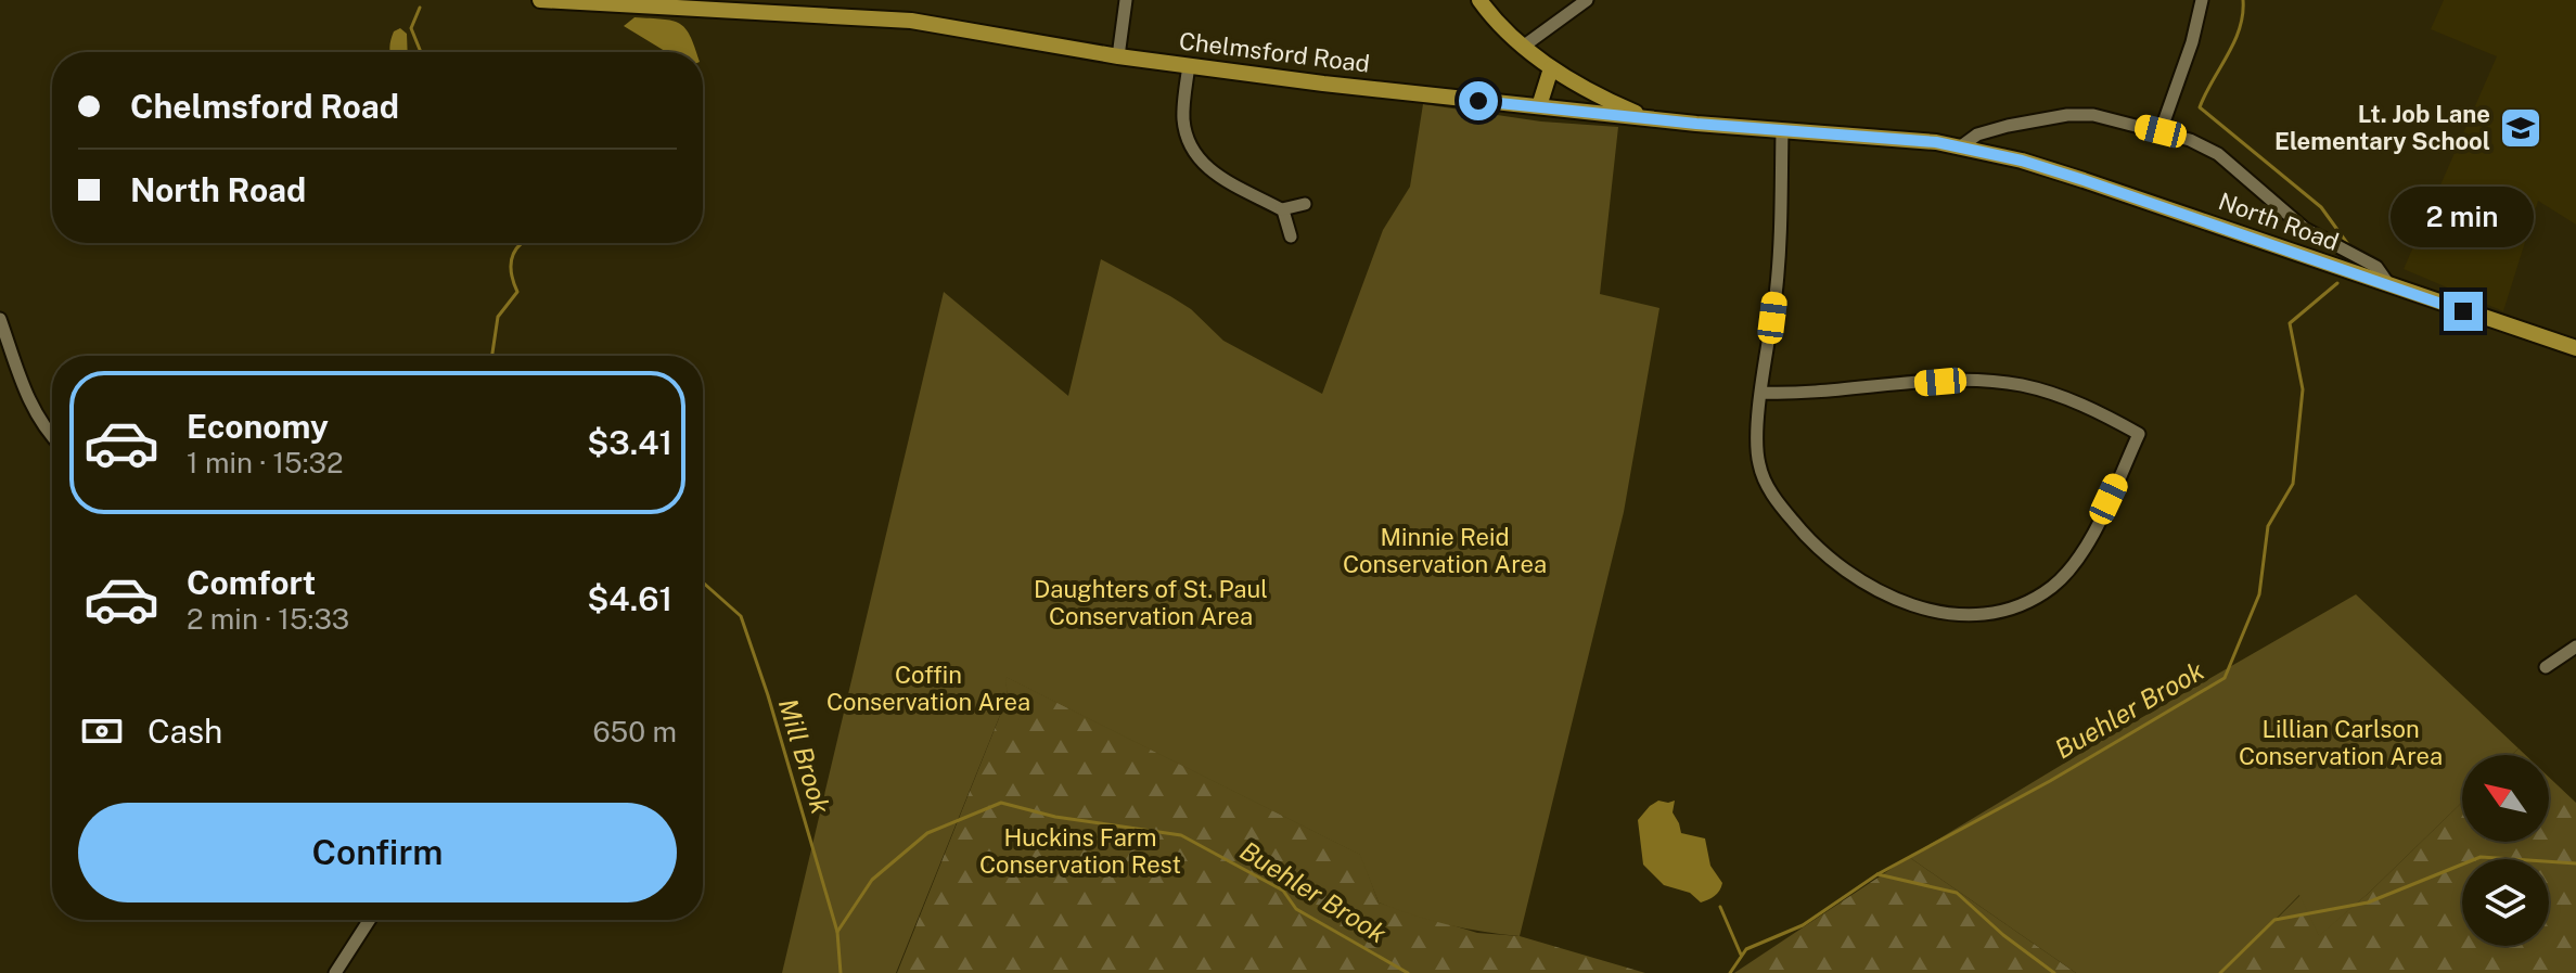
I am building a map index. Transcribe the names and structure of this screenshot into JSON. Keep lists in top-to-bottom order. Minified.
{"streets":{"main road":["Chelmsford Road","North Road"]},"water":["Buehler Brook","Mill Brook"],"parks":["Minnie Reid Conservation Area","Daughters of St. Paul Conservation Area","Coffin Conservation Area","Lillian Carlson Conservation Area","Huckins Farm Conservation Rest"],"places":{"school or university":["Lt. Job Lane Elementary School"]},"north":"top left","page":{"banner":["Chelmsford Road","North Road"],"bubble":"2 min","list":[{"name":"Economy","note":"1 min · 15:32","value":"$3.41"},{"name":"Comfort","note":"2 min · 15:33","value":"$4.61"}],"pay":["Cash","650 m"],"buttons":"Confirm"}}
